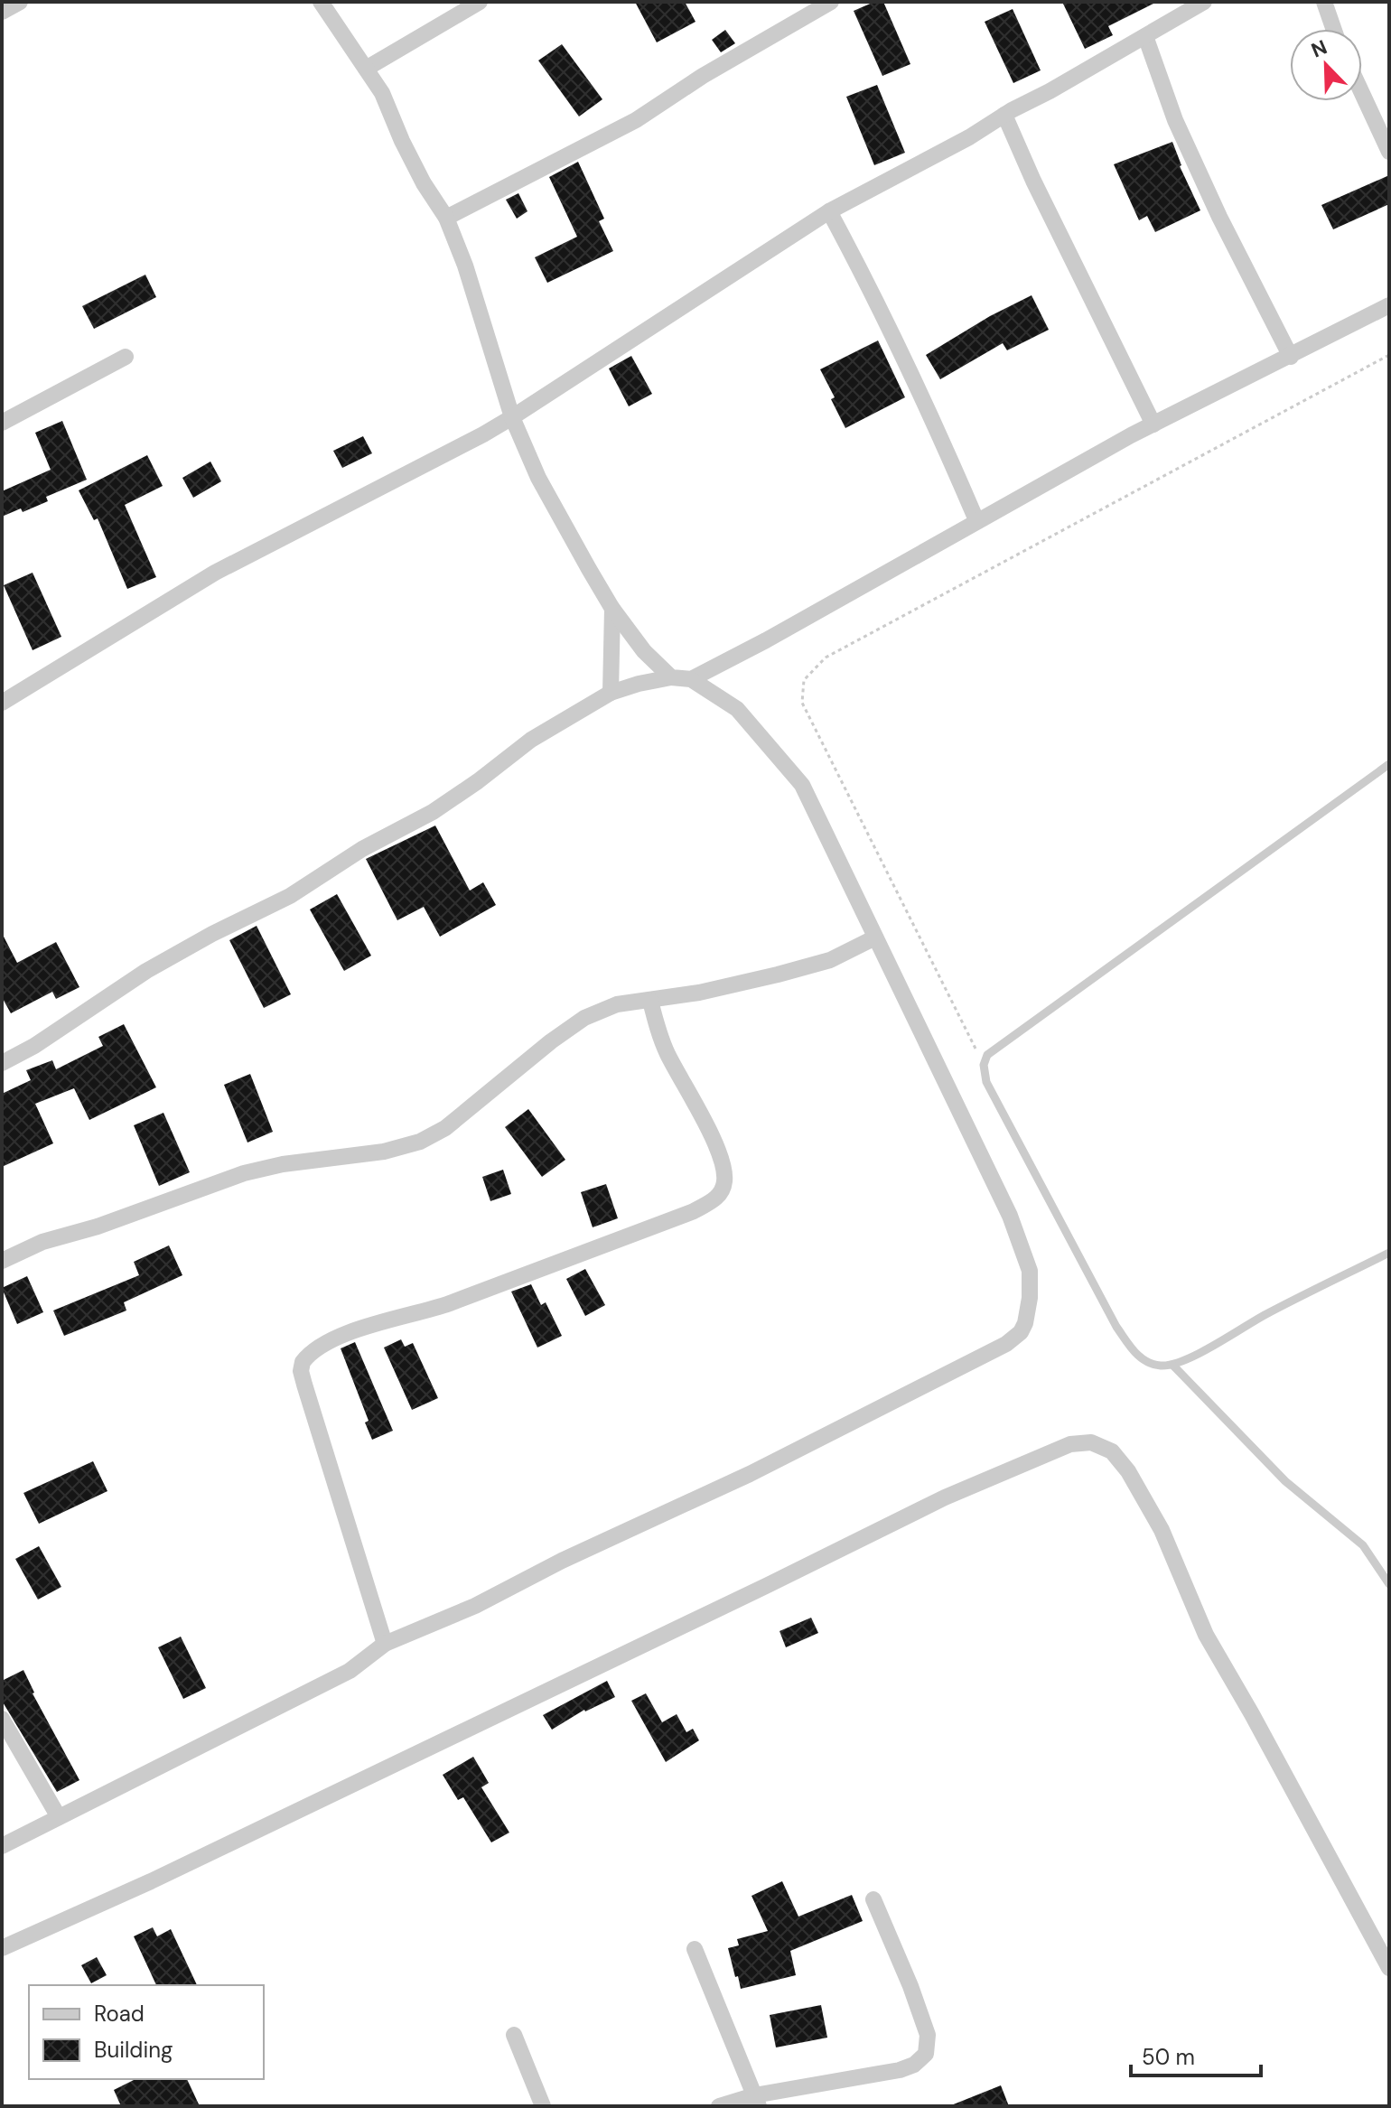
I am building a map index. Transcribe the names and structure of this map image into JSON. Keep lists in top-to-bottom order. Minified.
{"legend":["Road","Building"],"scale_bar":"50 m","north":"top left"}
